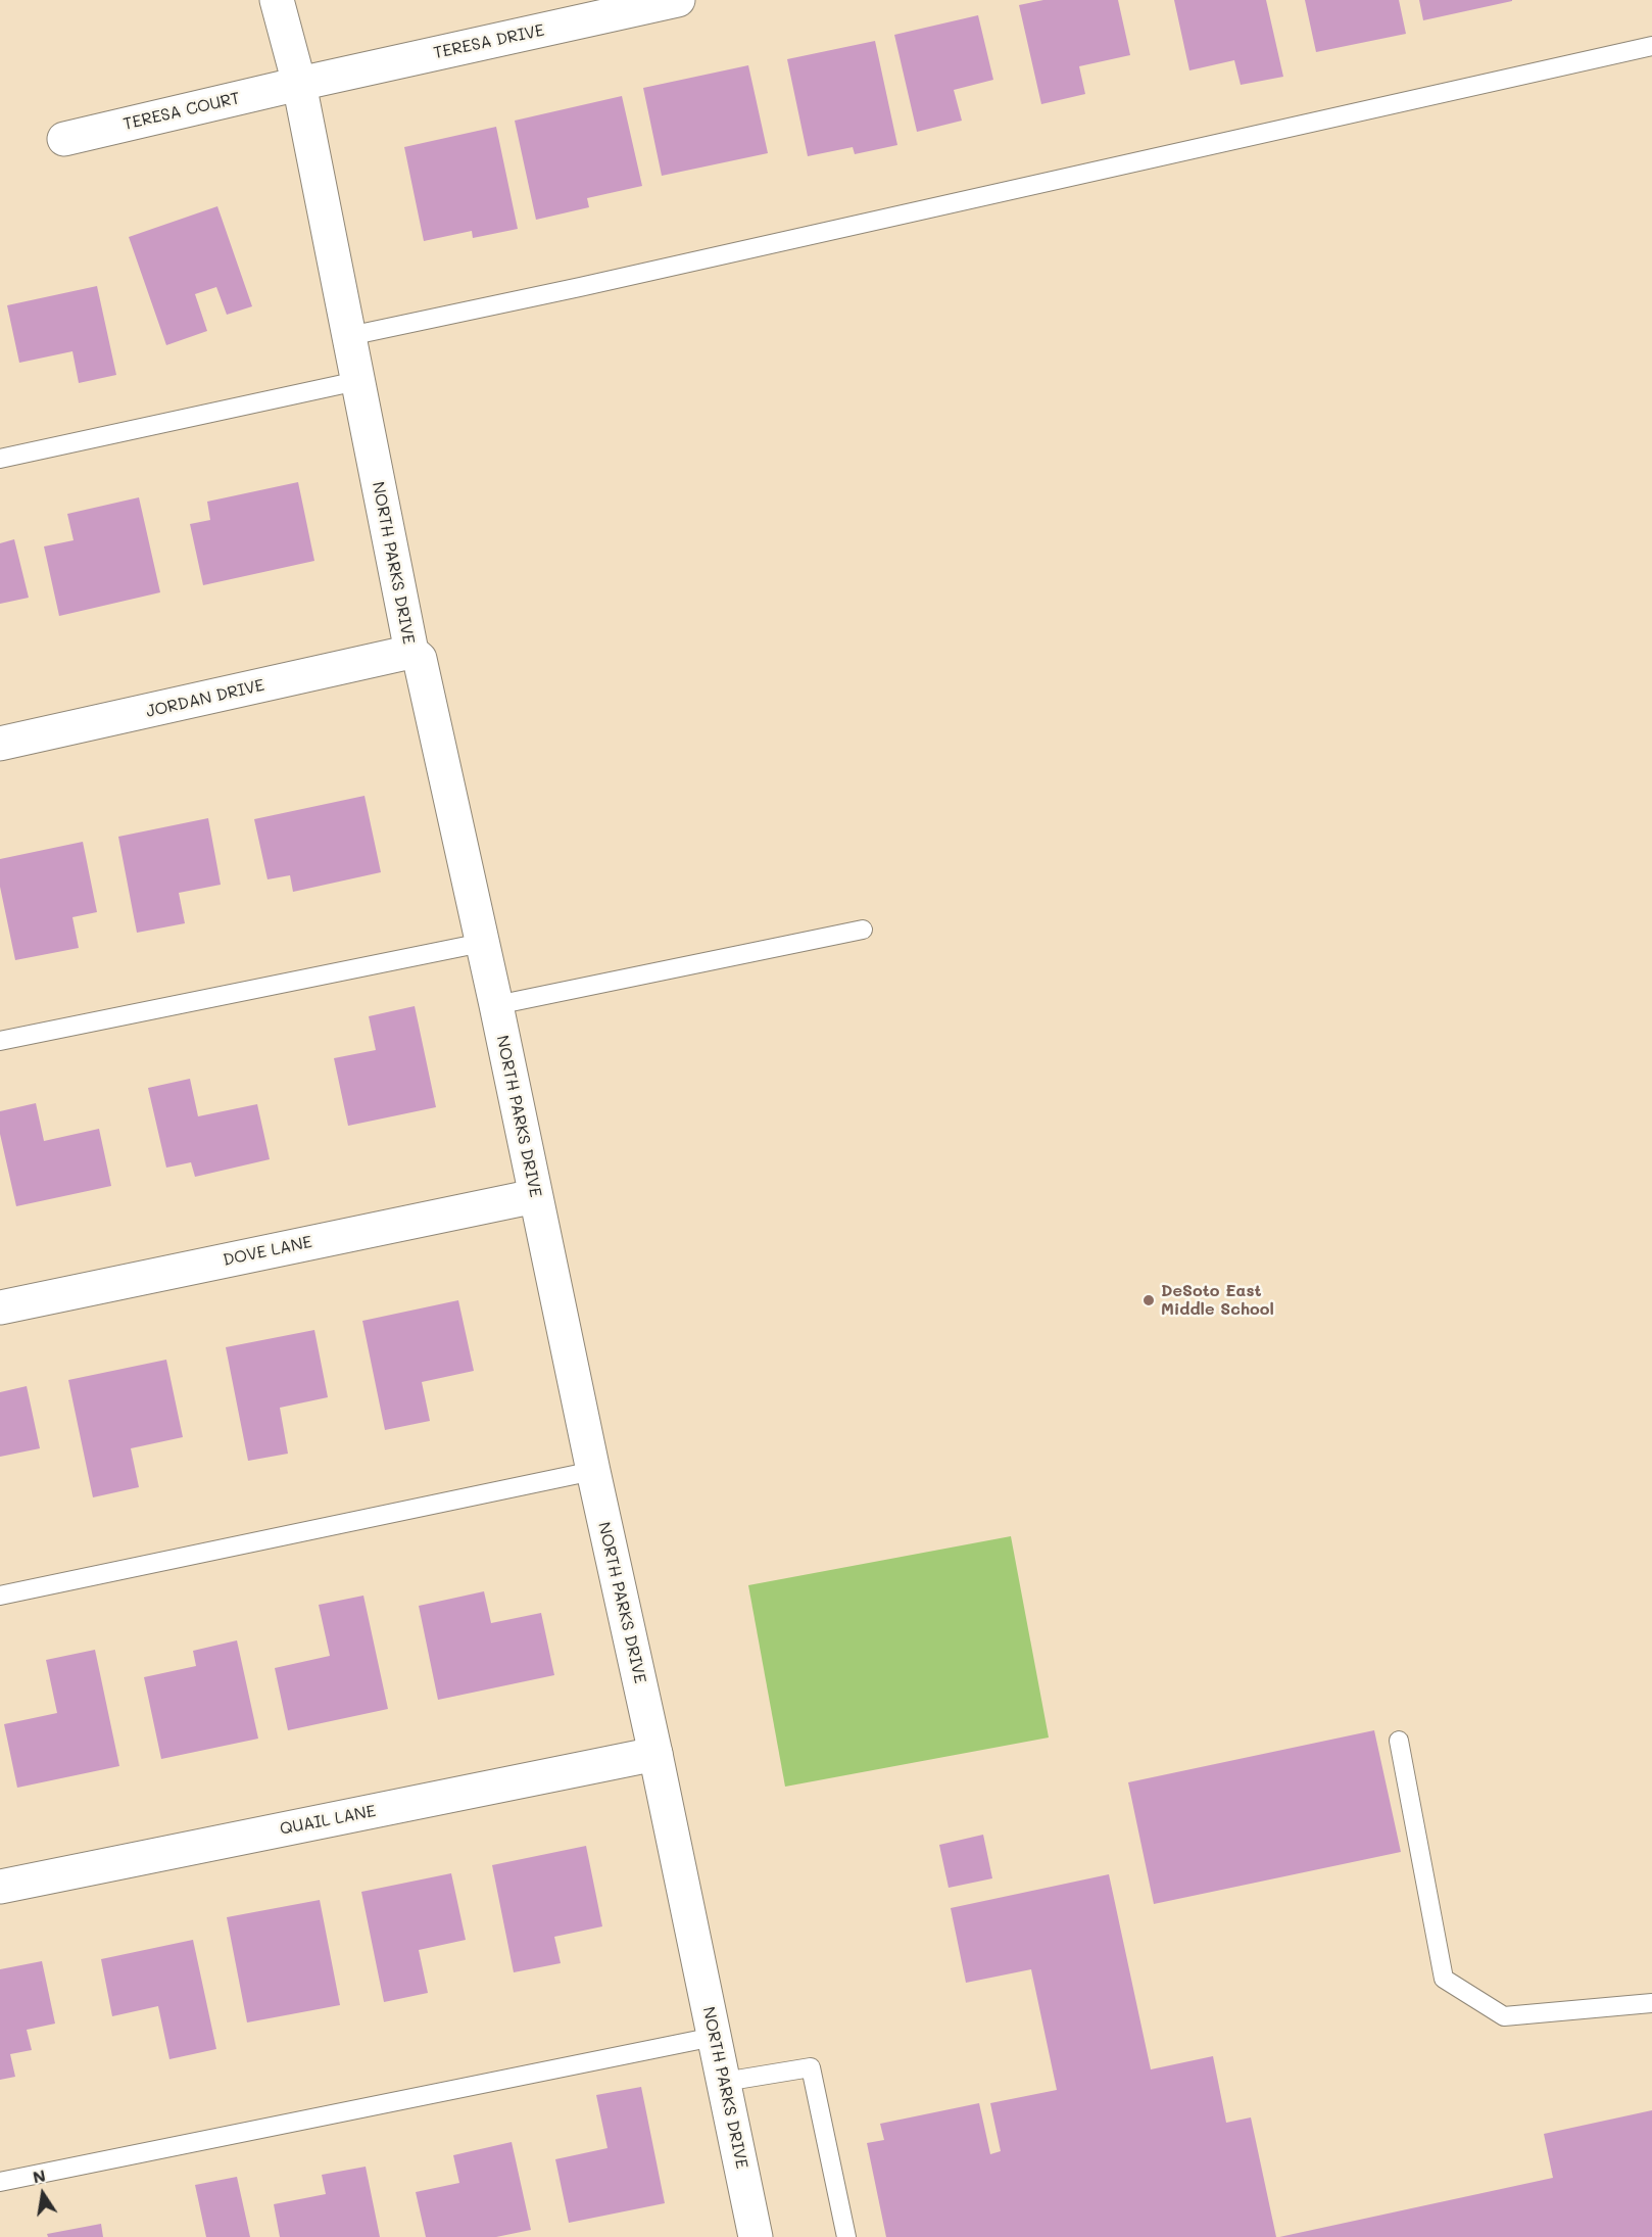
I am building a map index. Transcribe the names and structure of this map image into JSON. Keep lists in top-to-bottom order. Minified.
{"streets":{"street":["TERESA DRIVE","TERESA COURT","NORTH PARKS DRIVE","JORDAN DRIVE","DOVE LANE","QUAIL LANE"]},"crossings":[["TERESA DRIVE","TERESA COURT"],["TERESA DRIVE","NORTH PARKS DRIVE"],["TERESA COURT","NORTH PARKS DRIVE"],["NORTH PARKS DRIVE","JORDAN DRIVE"],["NORTH PARKS DRIVE","DOVE LANE"],["NORTH PARKS DRIVE","QUAIL LANE"]],"places":["DeSoto East Middle School"],"north":"top"}
